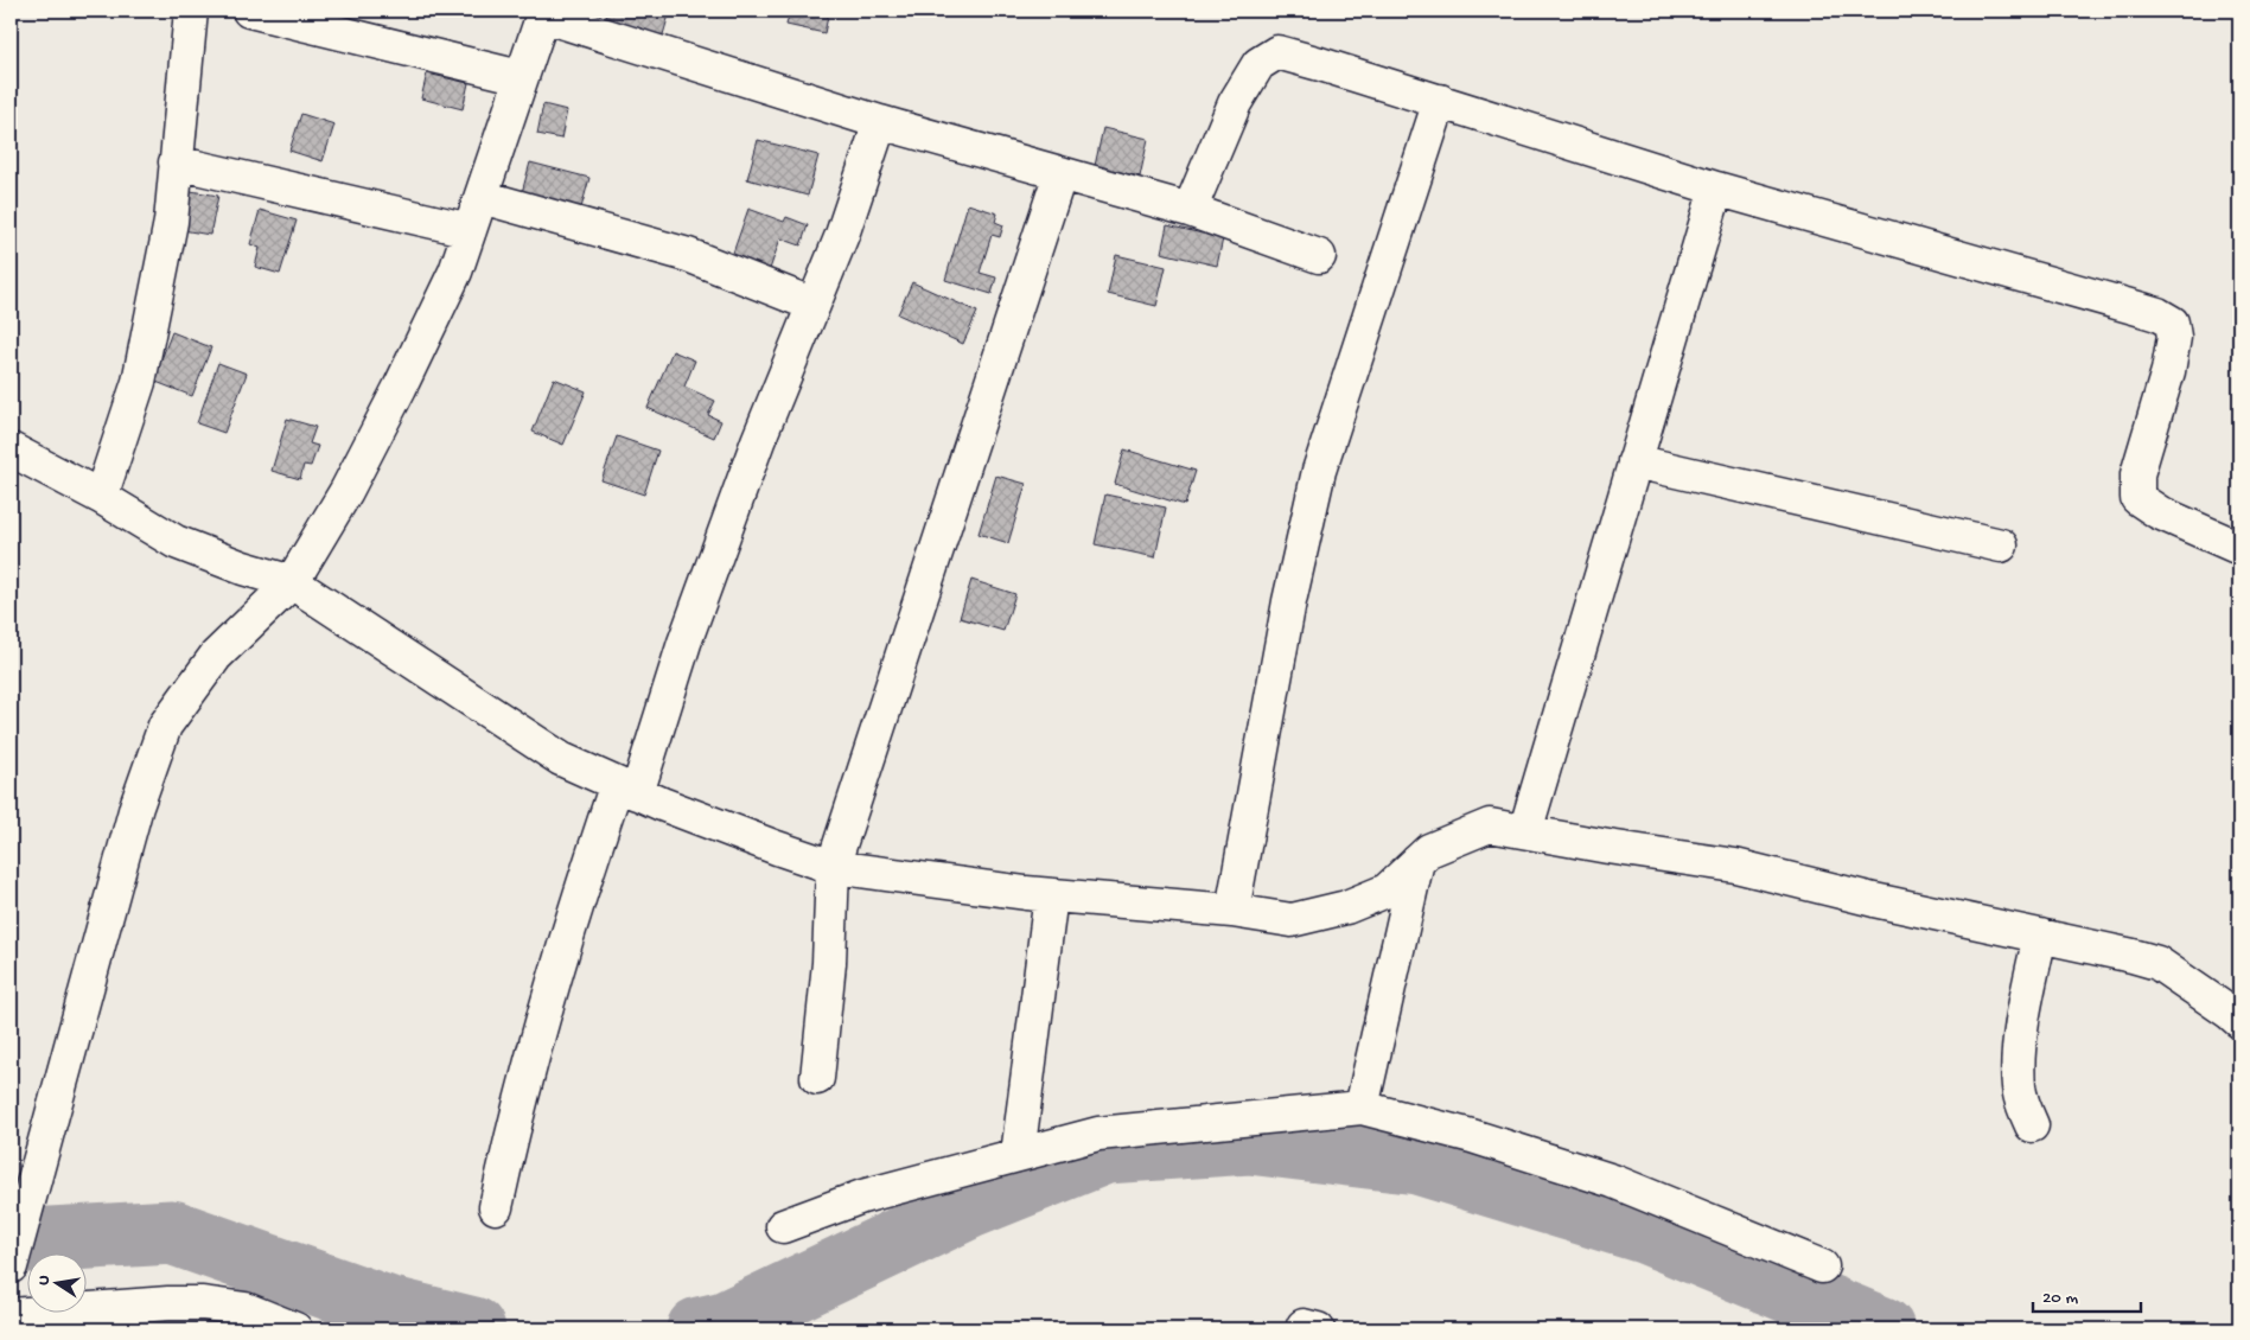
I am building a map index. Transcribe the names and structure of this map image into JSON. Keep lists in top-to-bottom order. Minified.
{"scale_bar":"20 m","north":"left"}
